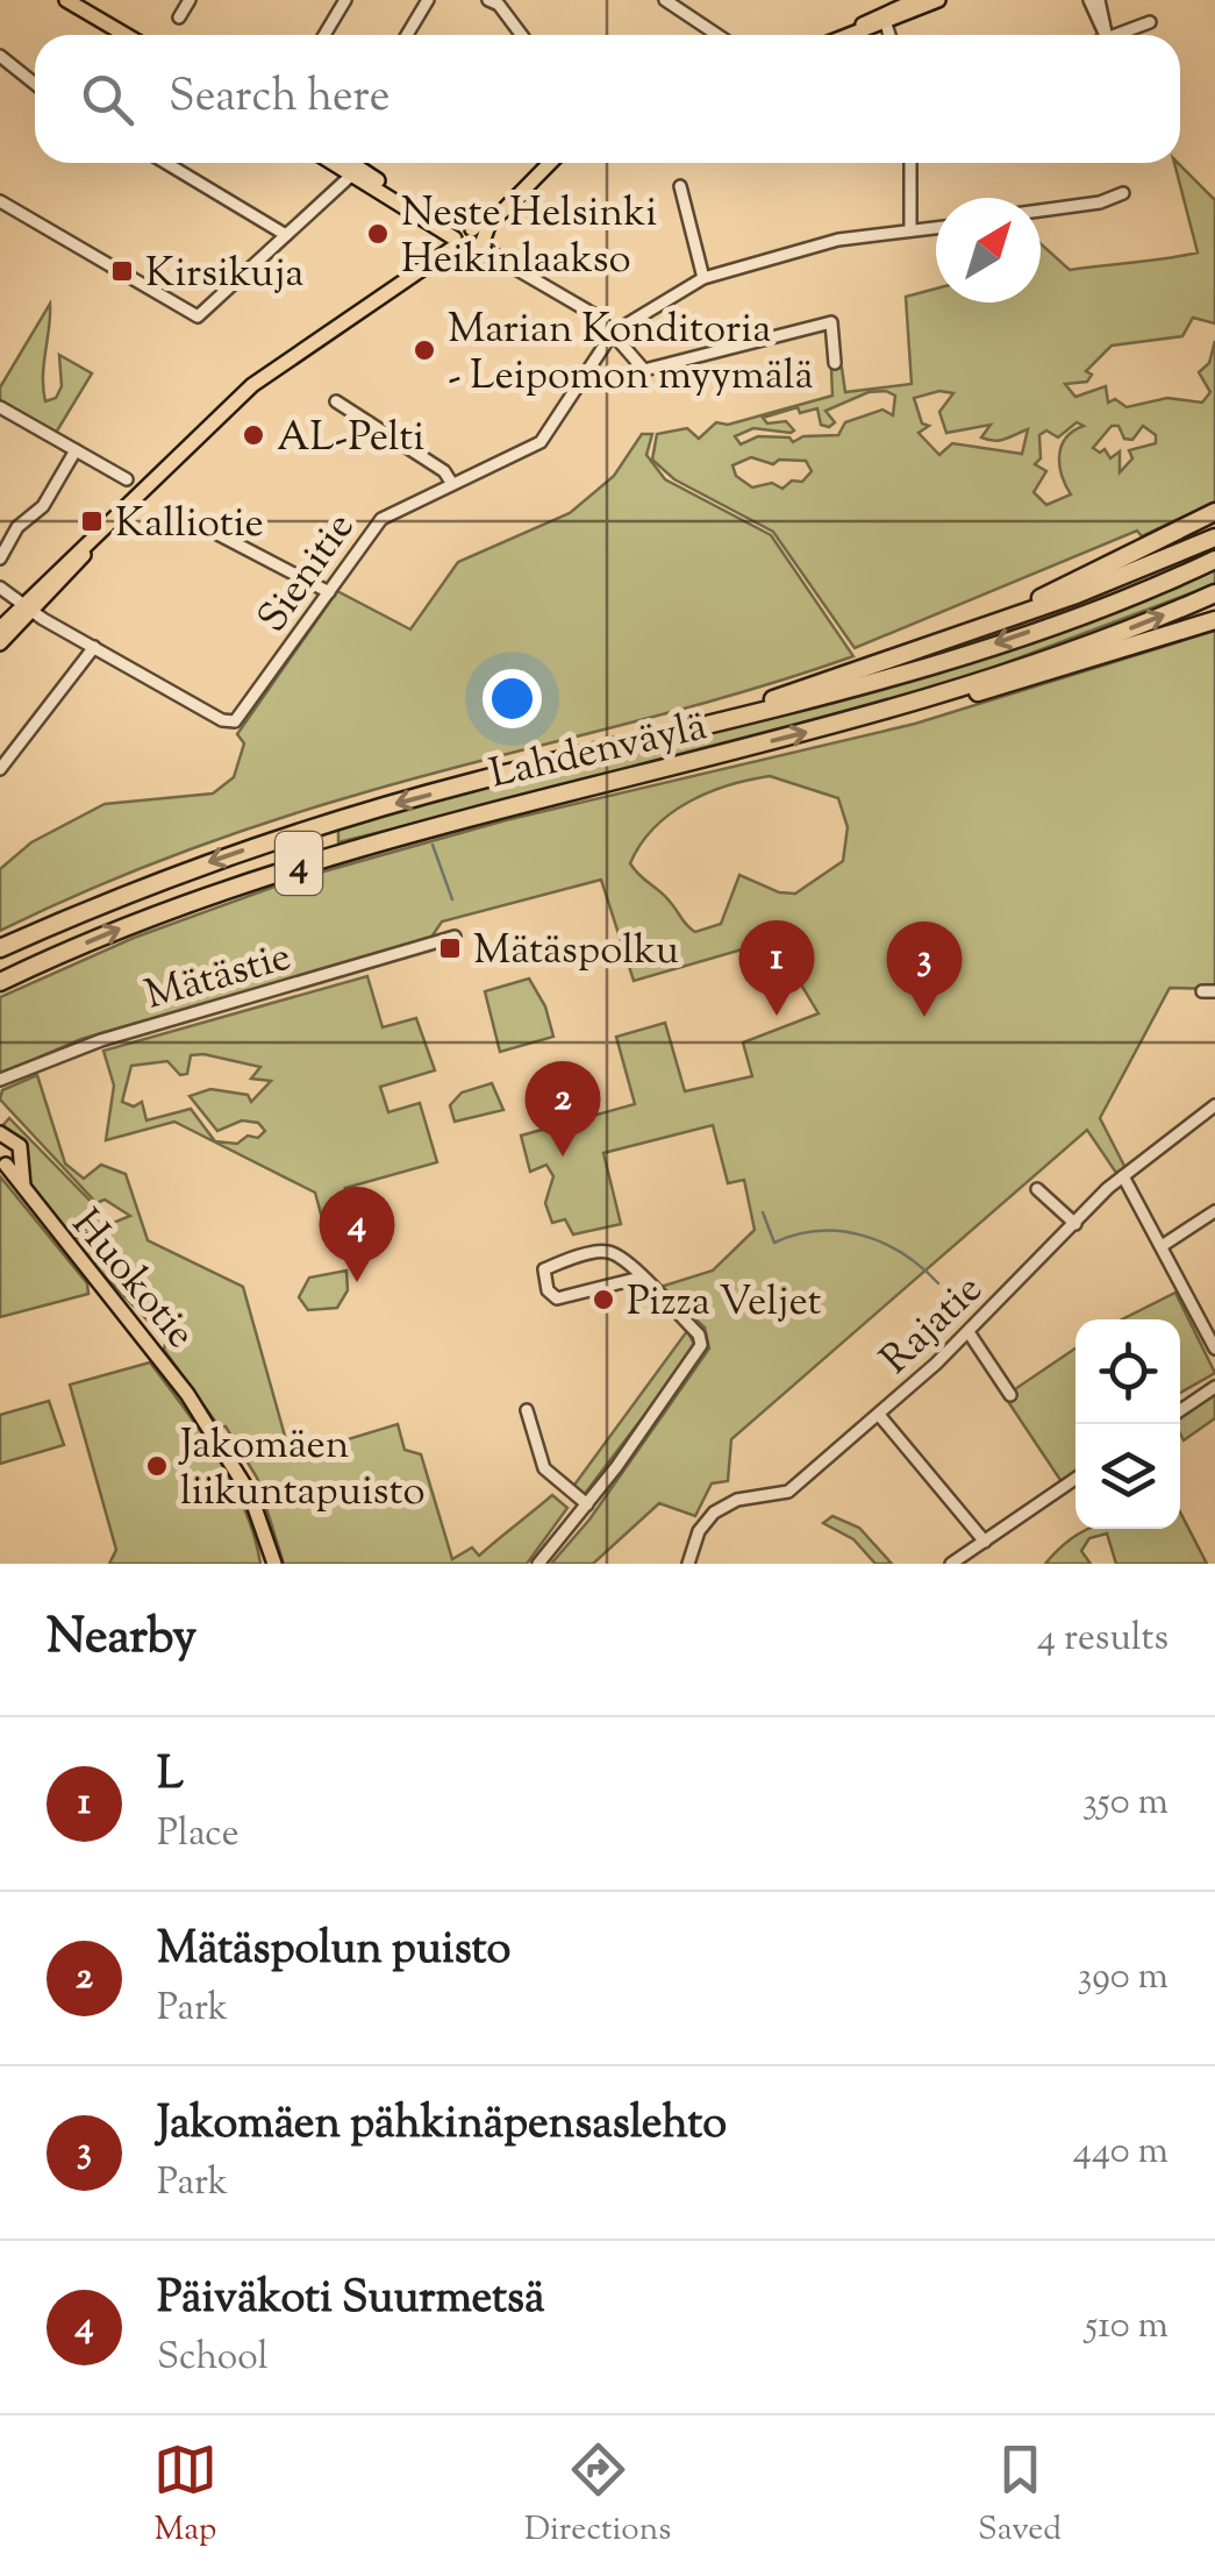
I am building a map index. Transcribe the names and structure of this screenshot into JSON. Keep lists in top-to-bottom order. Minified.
{"streets":{"highway":["Lahdenväylä","4"],"main road":["Huokotie"],"street":["Sienitie","Mätästie","Rajatie"]},"places":{"other":["Neste Helsinki Heikinlaakso","Marian Konditoria - Leipomon myymälä","AL-Pelti","Pizza Veljet","Jakomäen liikuntapuisto"],"transit":["Kirsikuja","Kalliotie","Mätäspolku"]},"north":"top right","page":{"search":"Search here","pins":["1","3","2","4"],"heading":["Nearby","4 results"],"list":[{"mark":"1","name":"L","note":"Place","value":"350 m"},{"mark":"2","name":"Mätäspolun puisto","note":"Park","value":"390 m"},{"mark":"3","name":"Jakomäen pähkinäpensaslehto","note":"Park","value":"440 m"},{"mark":"4","name":"Päiväkoti Suurmetsä","note":"School","value":"510 m"}],"nav":["Map","Directions","Saved"]}}
